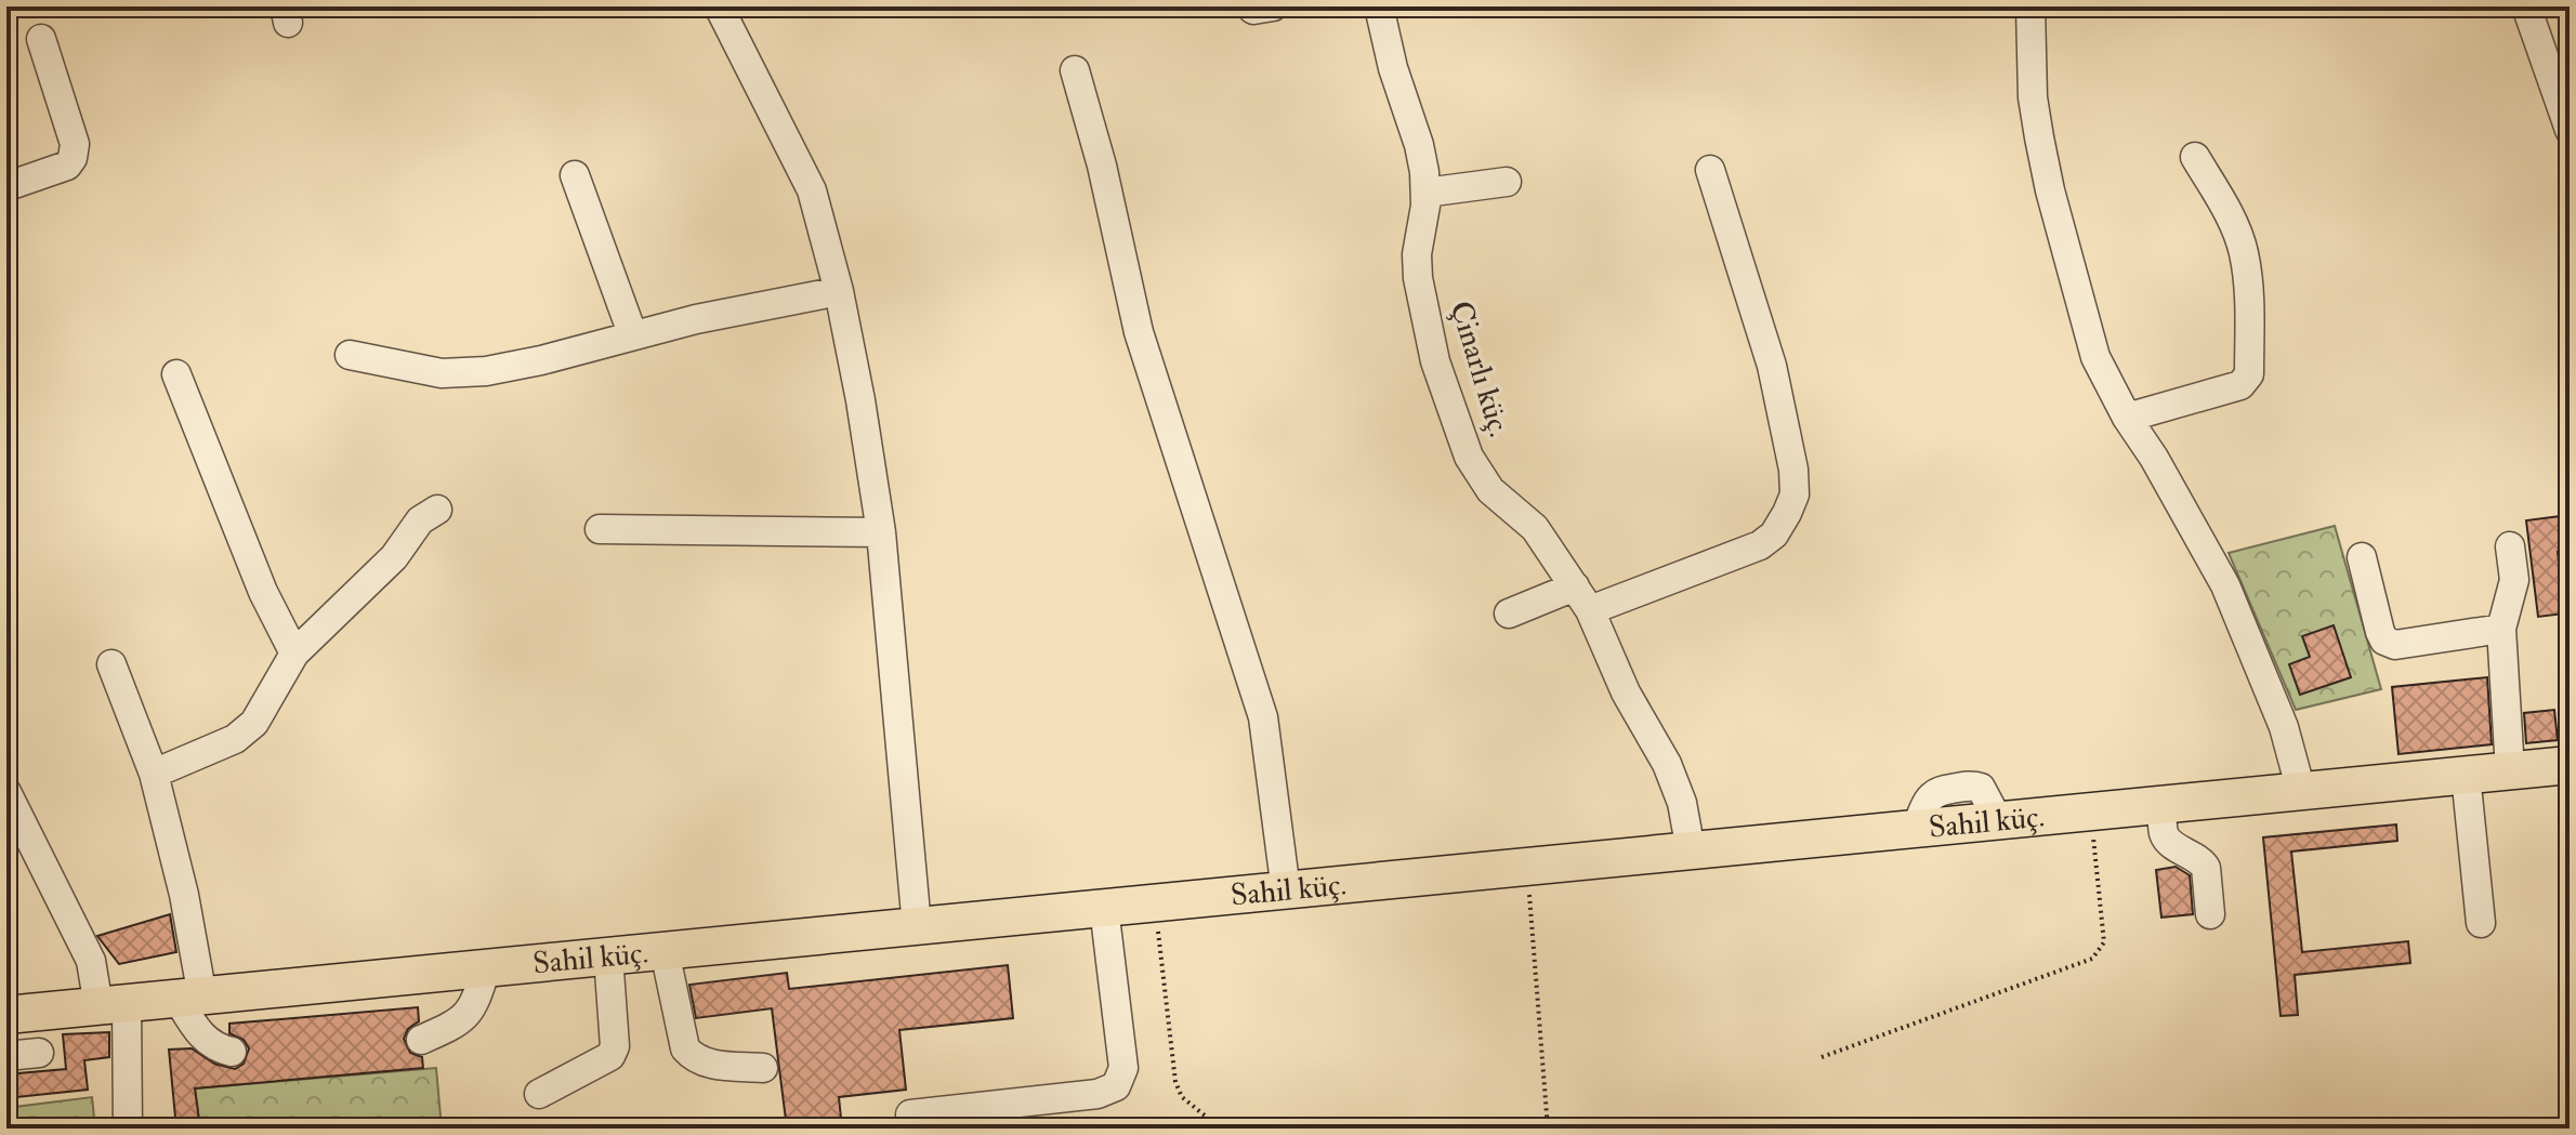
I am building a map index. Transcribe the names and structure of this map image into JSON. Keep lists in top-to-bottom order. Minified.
{"streets":{"main road":["Sahil küç."],"street":["Çinarlı küç."]},"crossings":[["Çinarlı küç.","Sahil küç."]]}
